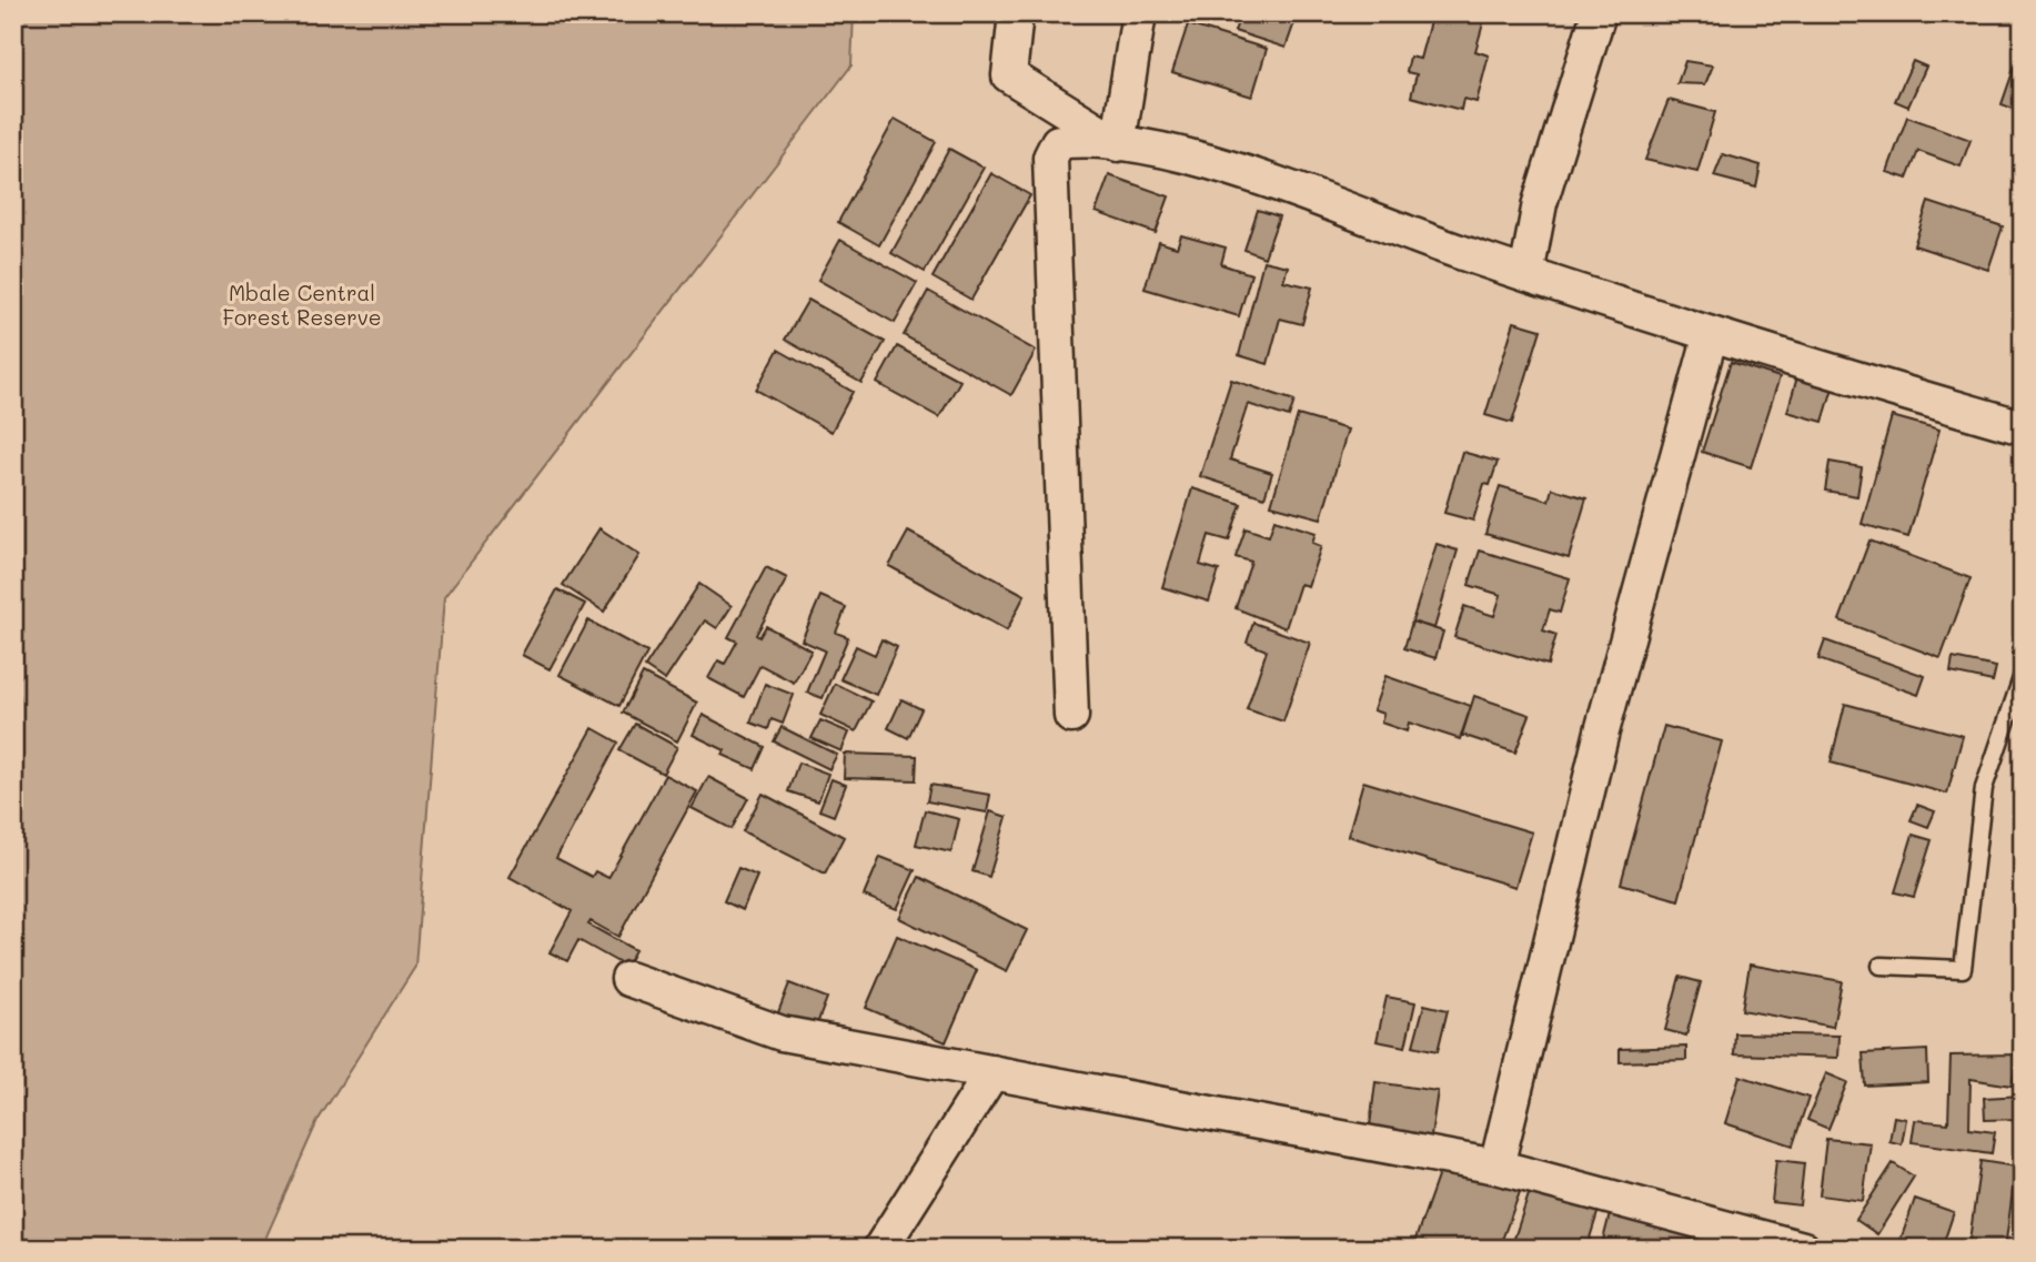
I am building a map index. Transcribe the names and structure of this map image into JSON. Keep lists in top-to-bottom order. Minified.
{"parks":["Mbale Central Forest Reserve"]}
